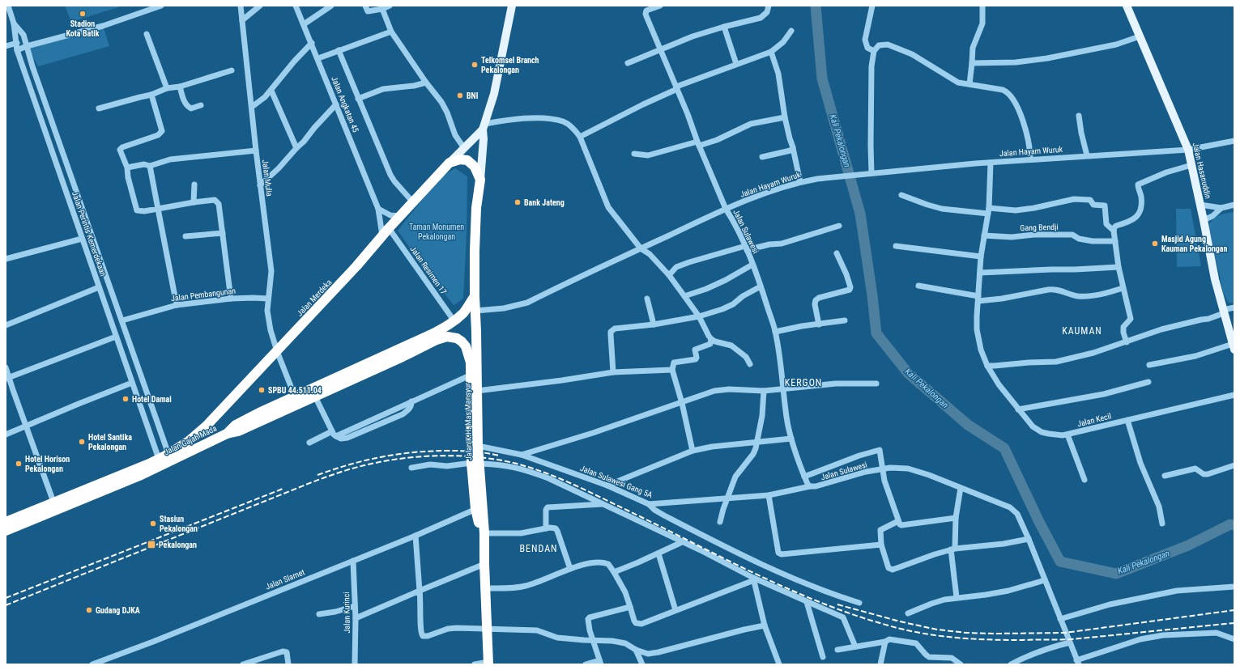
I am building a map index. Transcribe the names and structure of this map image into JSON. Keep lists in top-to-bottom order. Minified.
{"streets":{"highway":["Jalan Merdeka","Jalan K.H. Mas Mansyur","Jalan Gajah Mada"],"main road":["Jalan Hasanuddin"],"street":["Jalan Angkatan 45","Jalan Hayam Wuruk","Jalan Mulia","Gang Bendji","Jalan Sulawesi","Jalan Perintis Kemerdekaan","Jalan Resimen 17","Jalan Pembangunan","Jalan Kecil","Jalan Sulawesi Gang 5A","Jalan Slamet","Jalan Kurinci"]},"crossings":[["Jalan Angkatan 45","Jalan Resimen 17"],["Jalan Angkatan 45","Jalan Merdeka"],["Jalan Hayam Wuruk","Jalan Hasanuddin"],["Jalan Hayam Wuruk","Jalan Sulawesi"],["Jalan Hayam Wuruk","Jalan Kecil"],["Jalan Hayam Wuruk","Jalan K.H. Mas Mansyur"],["Jalan Mulia","Jalan Pembangunan"],["Jalan Mulia","Jalan Merdeka"],["Jalan Mulia","Jalan Gajah Mada"],["Gang Bendji","Jalan Kecil"],["Jalan Sulawesi","Jalan Sulawesi Gang 5A"],["Jalan Perintis Kemerdekaan","Jalan Gajah Mada"],["Jalan Resimen 17","Jalan Merdeka"],["Jalan Resimen 17","Jalan Gajah Mada"],["Jalan Merdeka","Jalan Gajah Mada"],["Jalan K.H. Mas Mansyur","Jalan Gajah Mada"],["Jalan K.H. Mas Mansyur","Jalan Sulawesi Gang 5A"],["Jalan K.H. Mas Mansyur","Jalan Slamet"],["Jalan Slamet","Jalan Kurinci"]],"districts":["KAUMAN","KERGON","BENDAN"],"water":["Kali Pekalongan"],"parks":["Taman Monumen Pekalongan"],"places":{"other":["Stadion Kota Batik","Telkomsel Branch Pekalongan","BNI","Bank Jateng","Masjid Agung Kauman Pekalongan","SPBU 44.511.04","Hotel Damai","Hotel Santika Pekalongan","Hotel Horison Pekalongan","Stasiun Pekalongan","Gudang DJKA"],"transit":["Pekalongan"]}}
